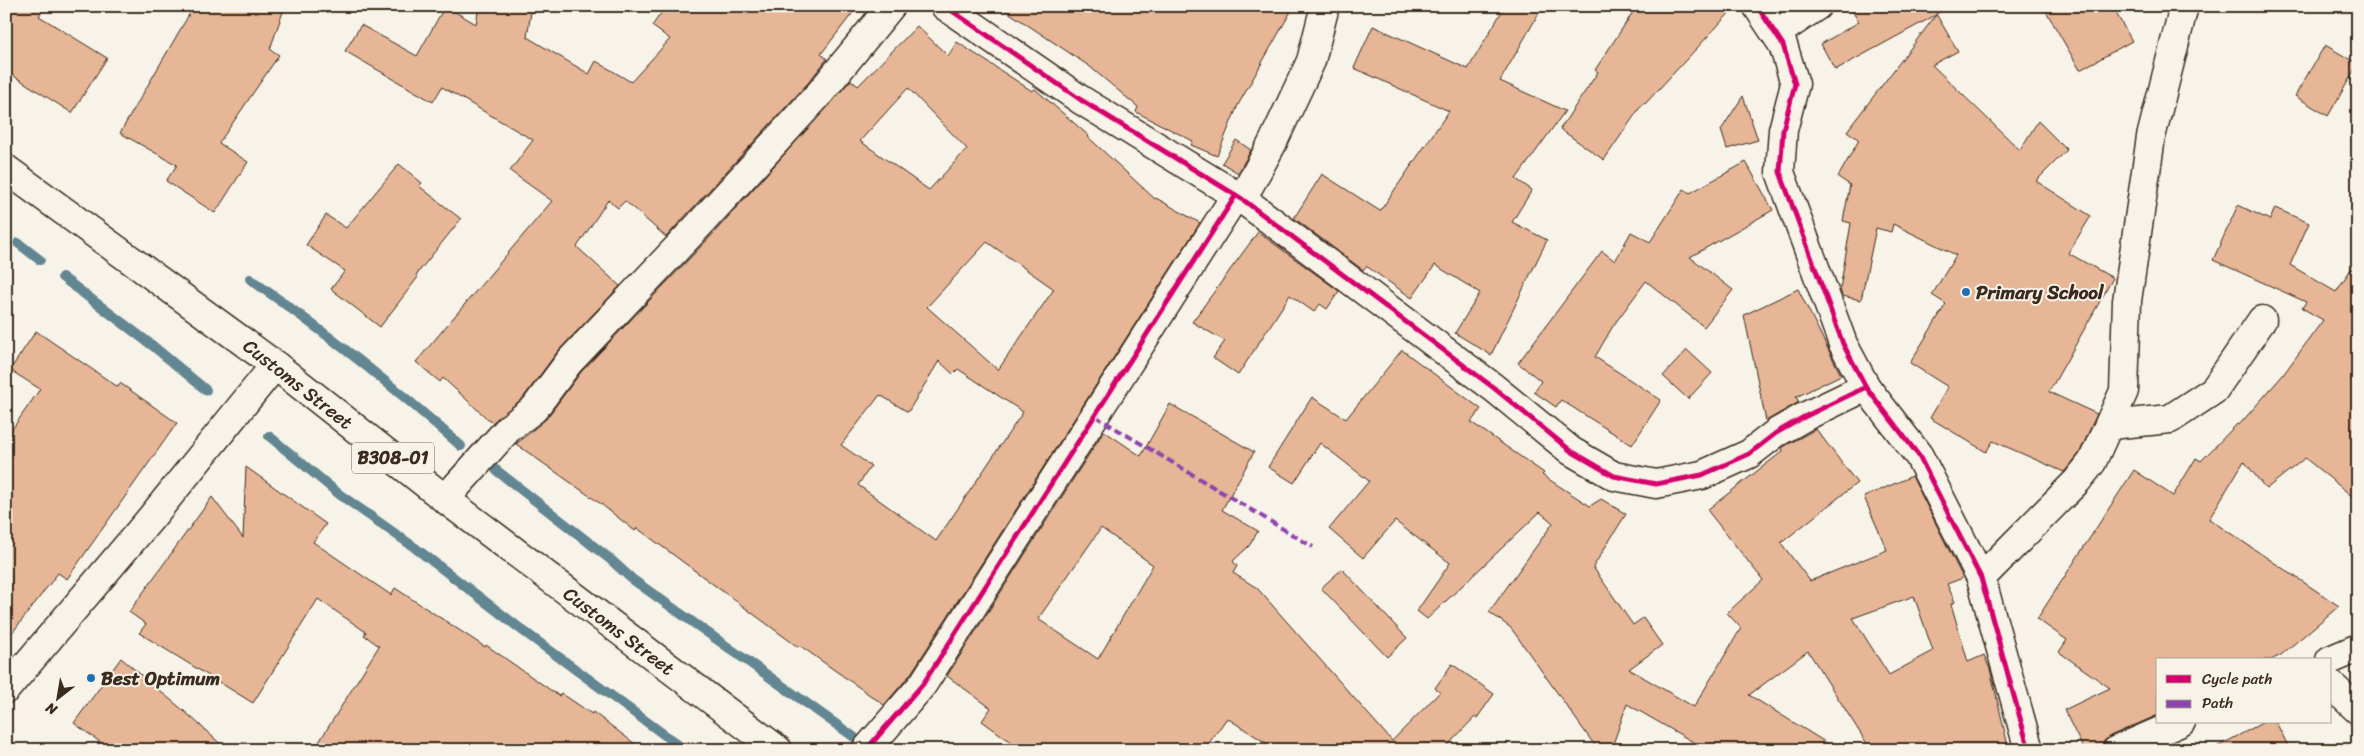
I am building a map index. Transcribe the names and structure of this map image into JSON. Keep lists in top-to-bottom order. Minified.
{"streets":{"main road":["Customs Street","B308-01"]},"places":["Primary School","Best Optimum"],"legend":["Cycle path","Path"],"north":"bottom left"}
